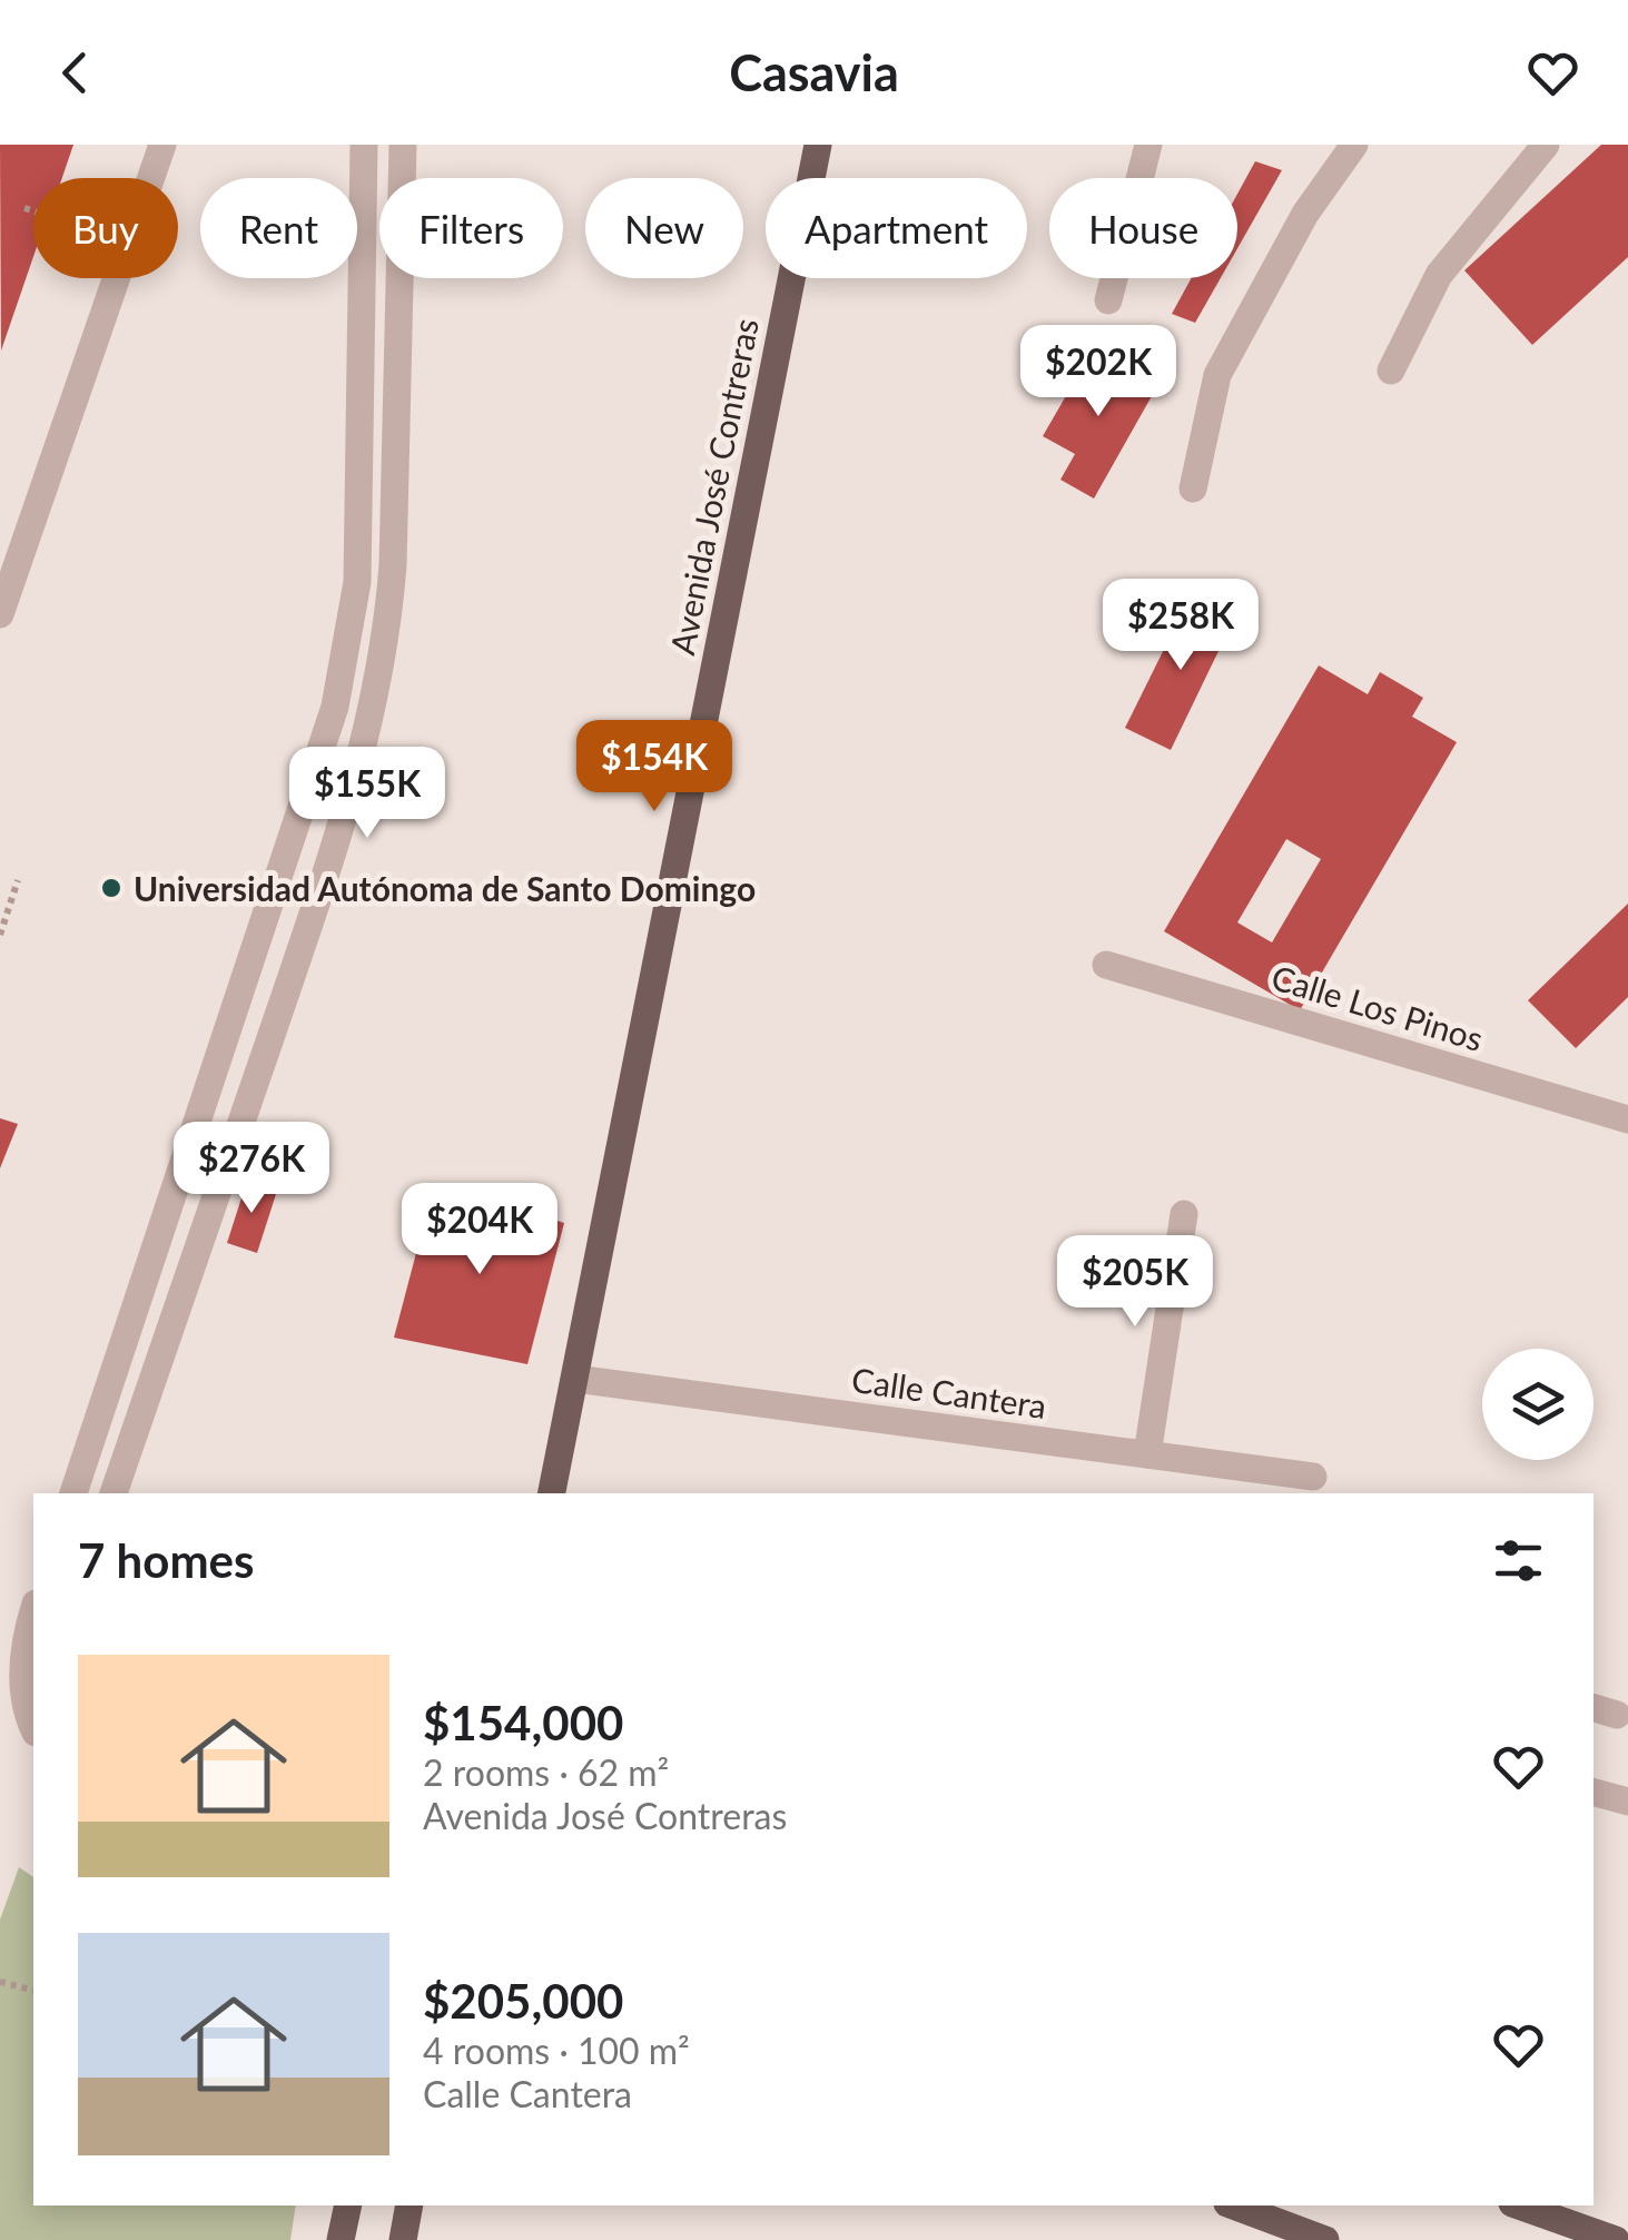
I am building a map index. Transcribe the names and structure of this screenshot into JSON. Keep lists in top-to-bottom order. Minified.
{"streets":{"main road":["Avenida José Contreras"],"street":["Calle Los Pinos","Calle Cantera"]},"crossings":[["Avenida José Contreras","Calle Cantera"]],"places":["Universidad Autónoma de Santo Domingo"],"page":{"header":"Casavia","chip":["Buy","Rent","Filters","New","Apartment","House"],"price":["$202K","$258K","$154K","$155K","$276K","$204K","$205K"],"heading":"7 homes","list":[{"name":"$154,000","note":"2 rooms · 62 m² · Avenida José Contreras"},{"name":"$205,000","note":"4 rooms · 100 m² · Calle Cantera"}]}}
